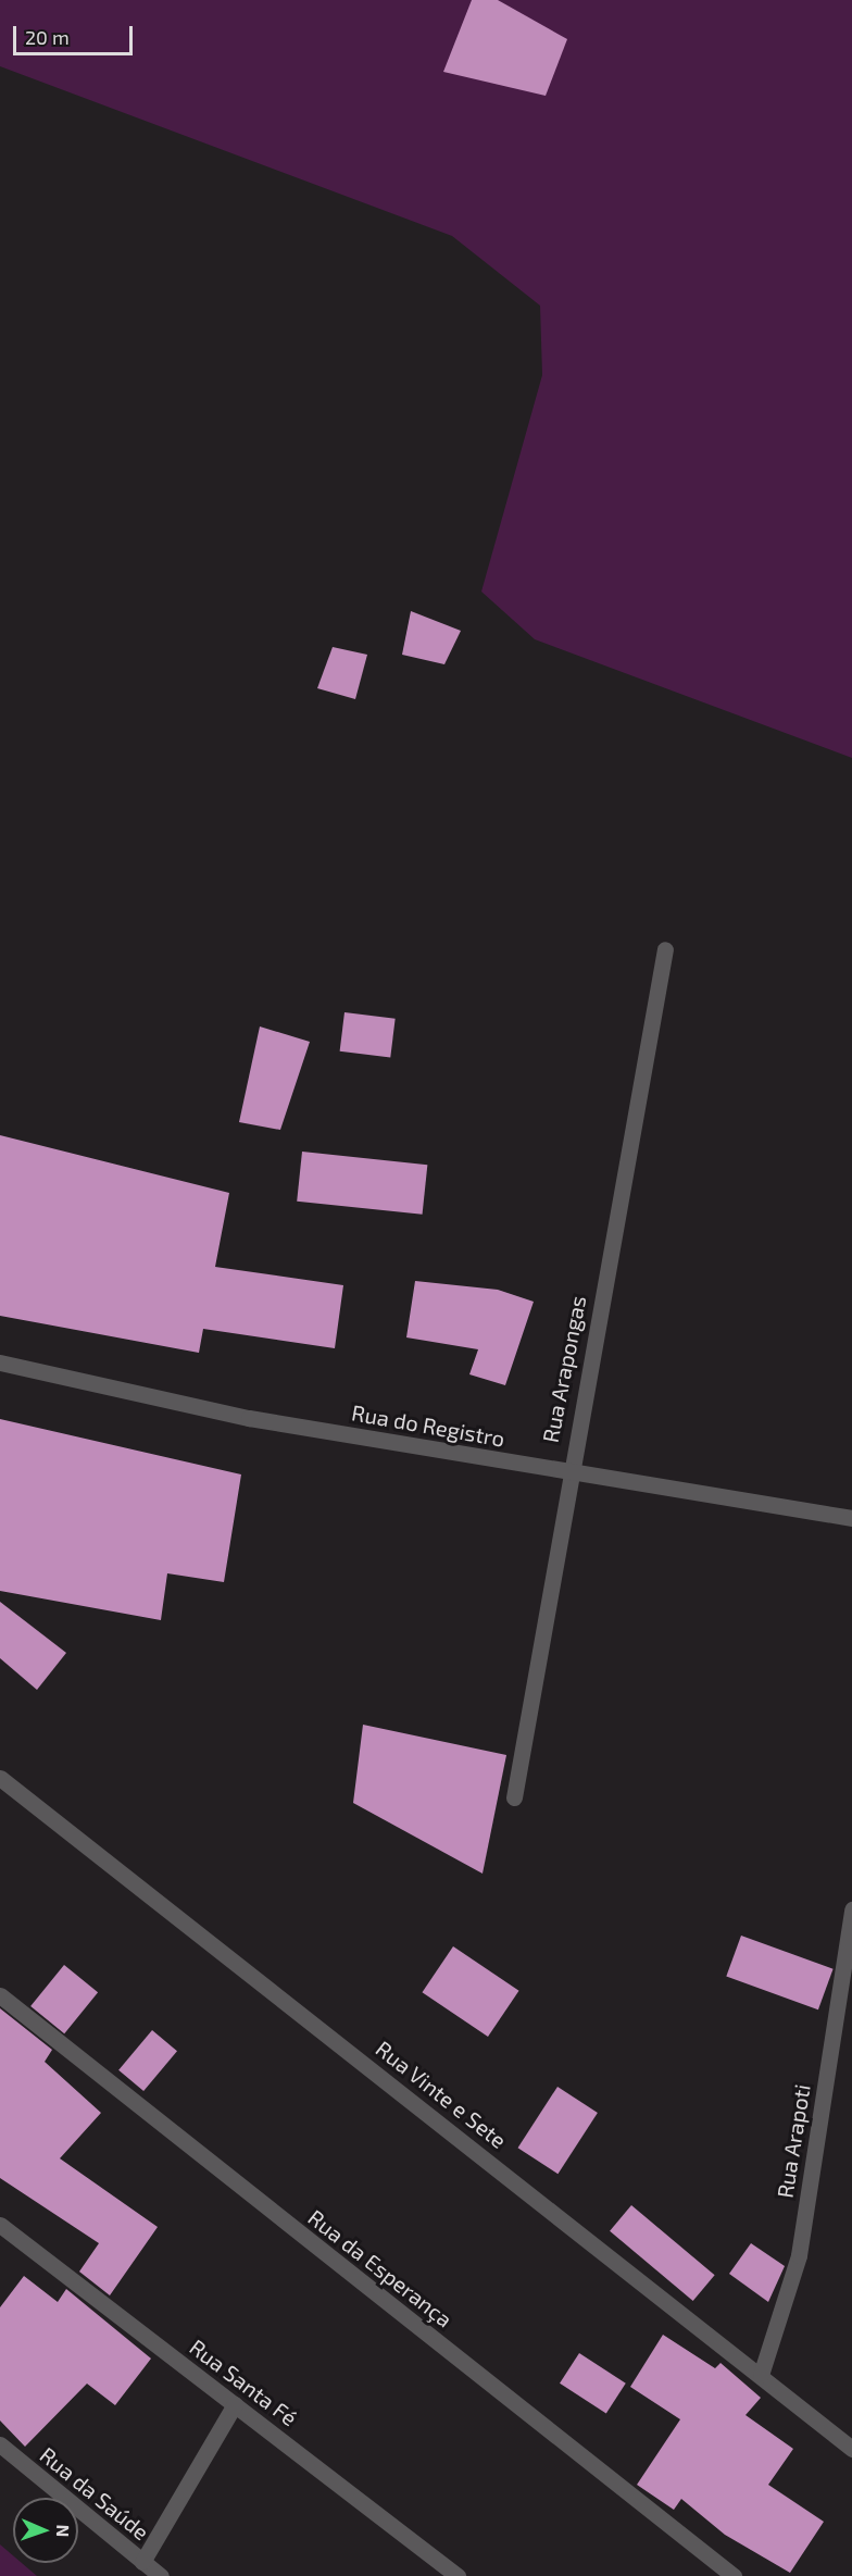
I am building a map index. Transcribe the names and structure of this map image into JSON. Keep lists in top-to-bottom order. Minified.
{"streets":{"street":["Rua Arapongas","Rua do Registro","Rua Vinte e Sete","Rua Arapoti","Rua da Esperança","Rua Santa Fé","Rua da Saúde"]},"crossings":[["Rua Arapongas","Rua do Registro"],["Rua Vinte e Sete","Rua Arapoti"]],"scale_bar":"20 m","north":"right"}
